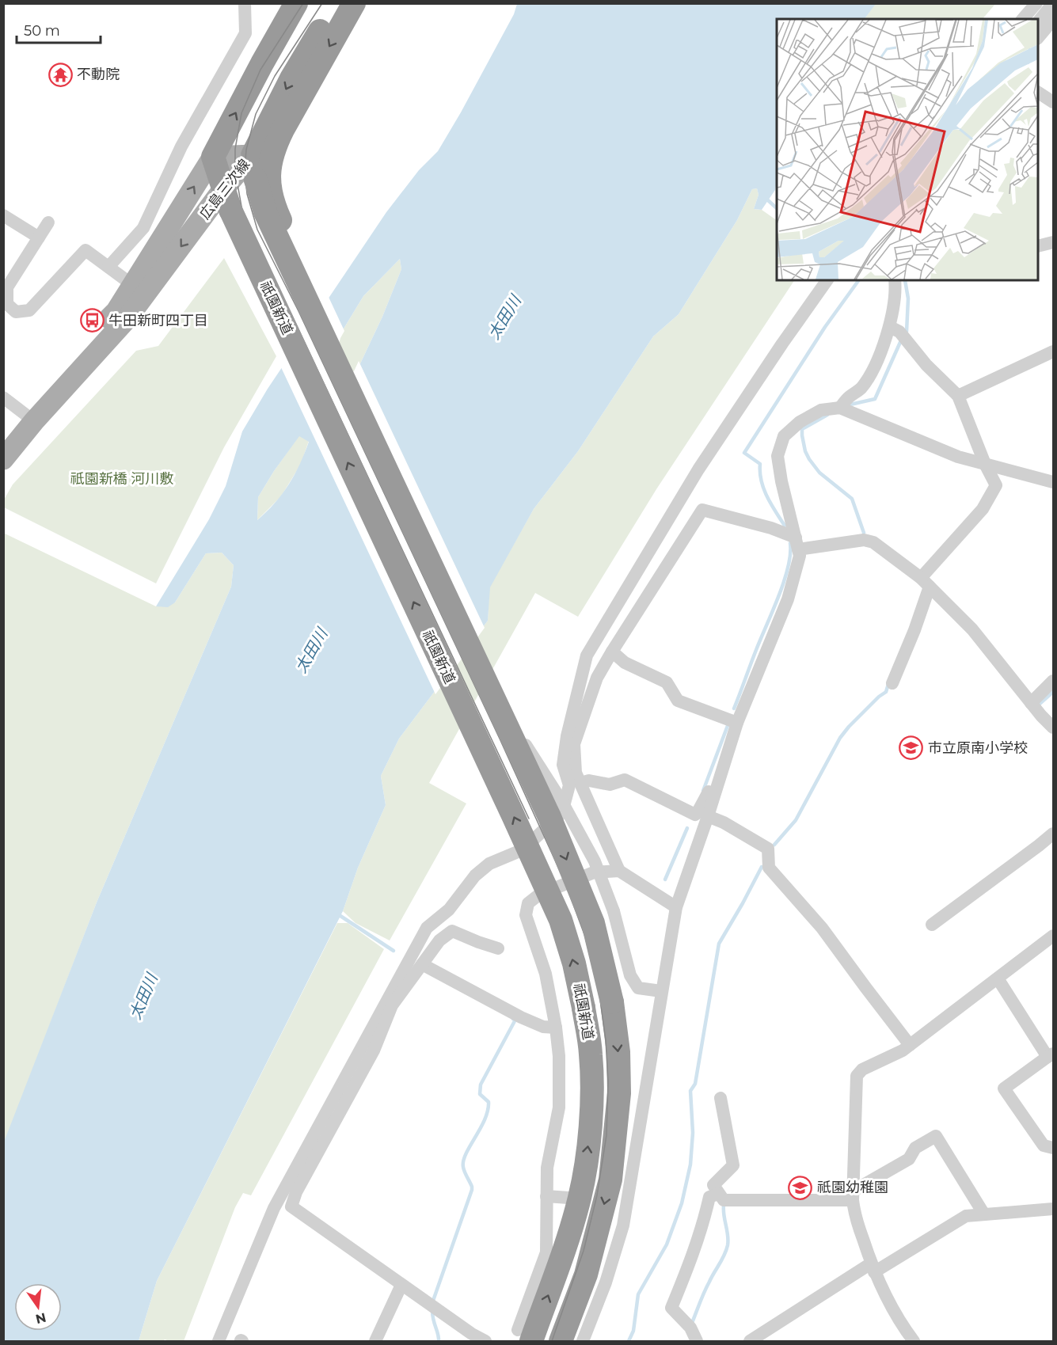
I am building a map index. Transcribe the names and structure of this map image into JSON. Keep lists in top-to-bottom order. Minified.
{"streets":{"highway":["祇園新道"],"main road":["広島三次線"]},"crossings":[["広島三次線","祇園新道"]],"water":["太田川"],"parks":["祇園新橋 河川敷"],"places":{"temple":["不動院"],"bus stop":["牛田新町四丁目"],"school or university":["市立原南小学校","祇園幼稚園"]},"scale_bar":"50 m","north":"bottom"}
